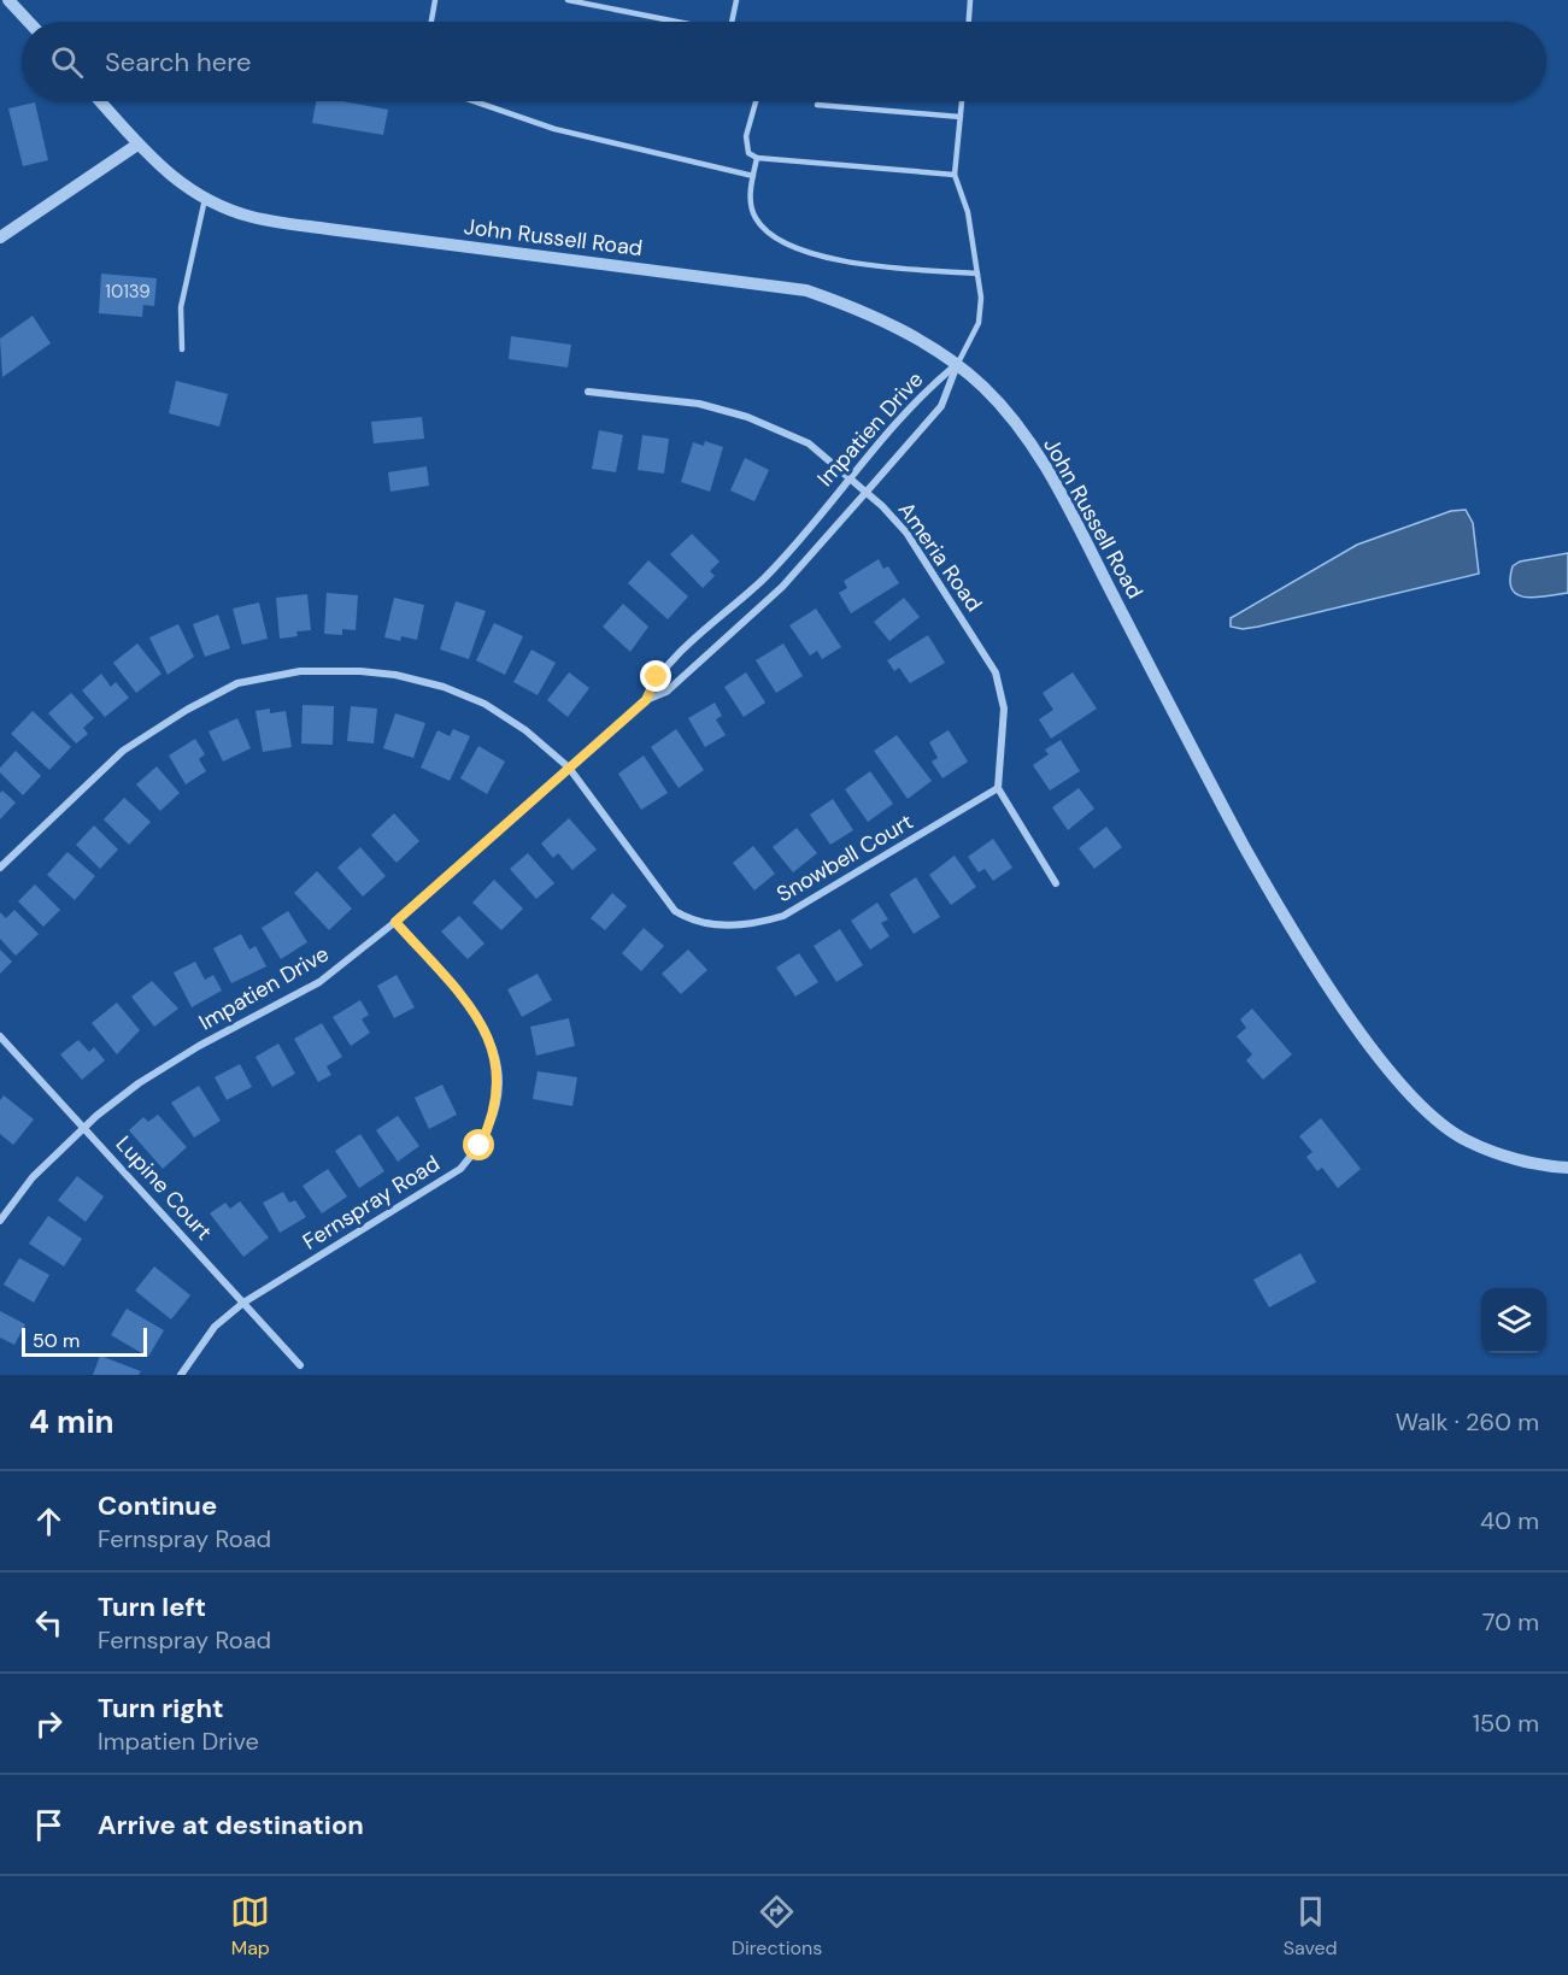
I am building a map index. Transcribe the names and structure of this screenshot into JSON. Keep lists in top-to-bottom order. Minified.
{"streets":{"street":["John Russell Road","Impatien Drive","Ameria Road","Snowbell Court","Lupine Court","Fernspray Road"]},"crossings":[["John Russell Road","Impatien Drive"],["Impatien Drive","Ameria Road"],["Impatien Drive","Snowbell Court"],["Impatien Drive","Lupine Court"],["Impatien Drive","Fernspray Road"],["Ameria Road","Snowbell Court"],["Lupine Court","Fernspray Road"]],"house_numbers":["10139"],"scale_bar":"50 m","page":{"search":"Search here","scale":"50 m","heading":["4 min","Walk · 260 m"],"list":[["Continue","Fernspray Road","40 m"],["Turn left","Fernspray Road","70 m"],["Turn right","Impatien Drive","150 m"],"Arrive at destination"],"nav":["Map","Directions","Saved"]}}
